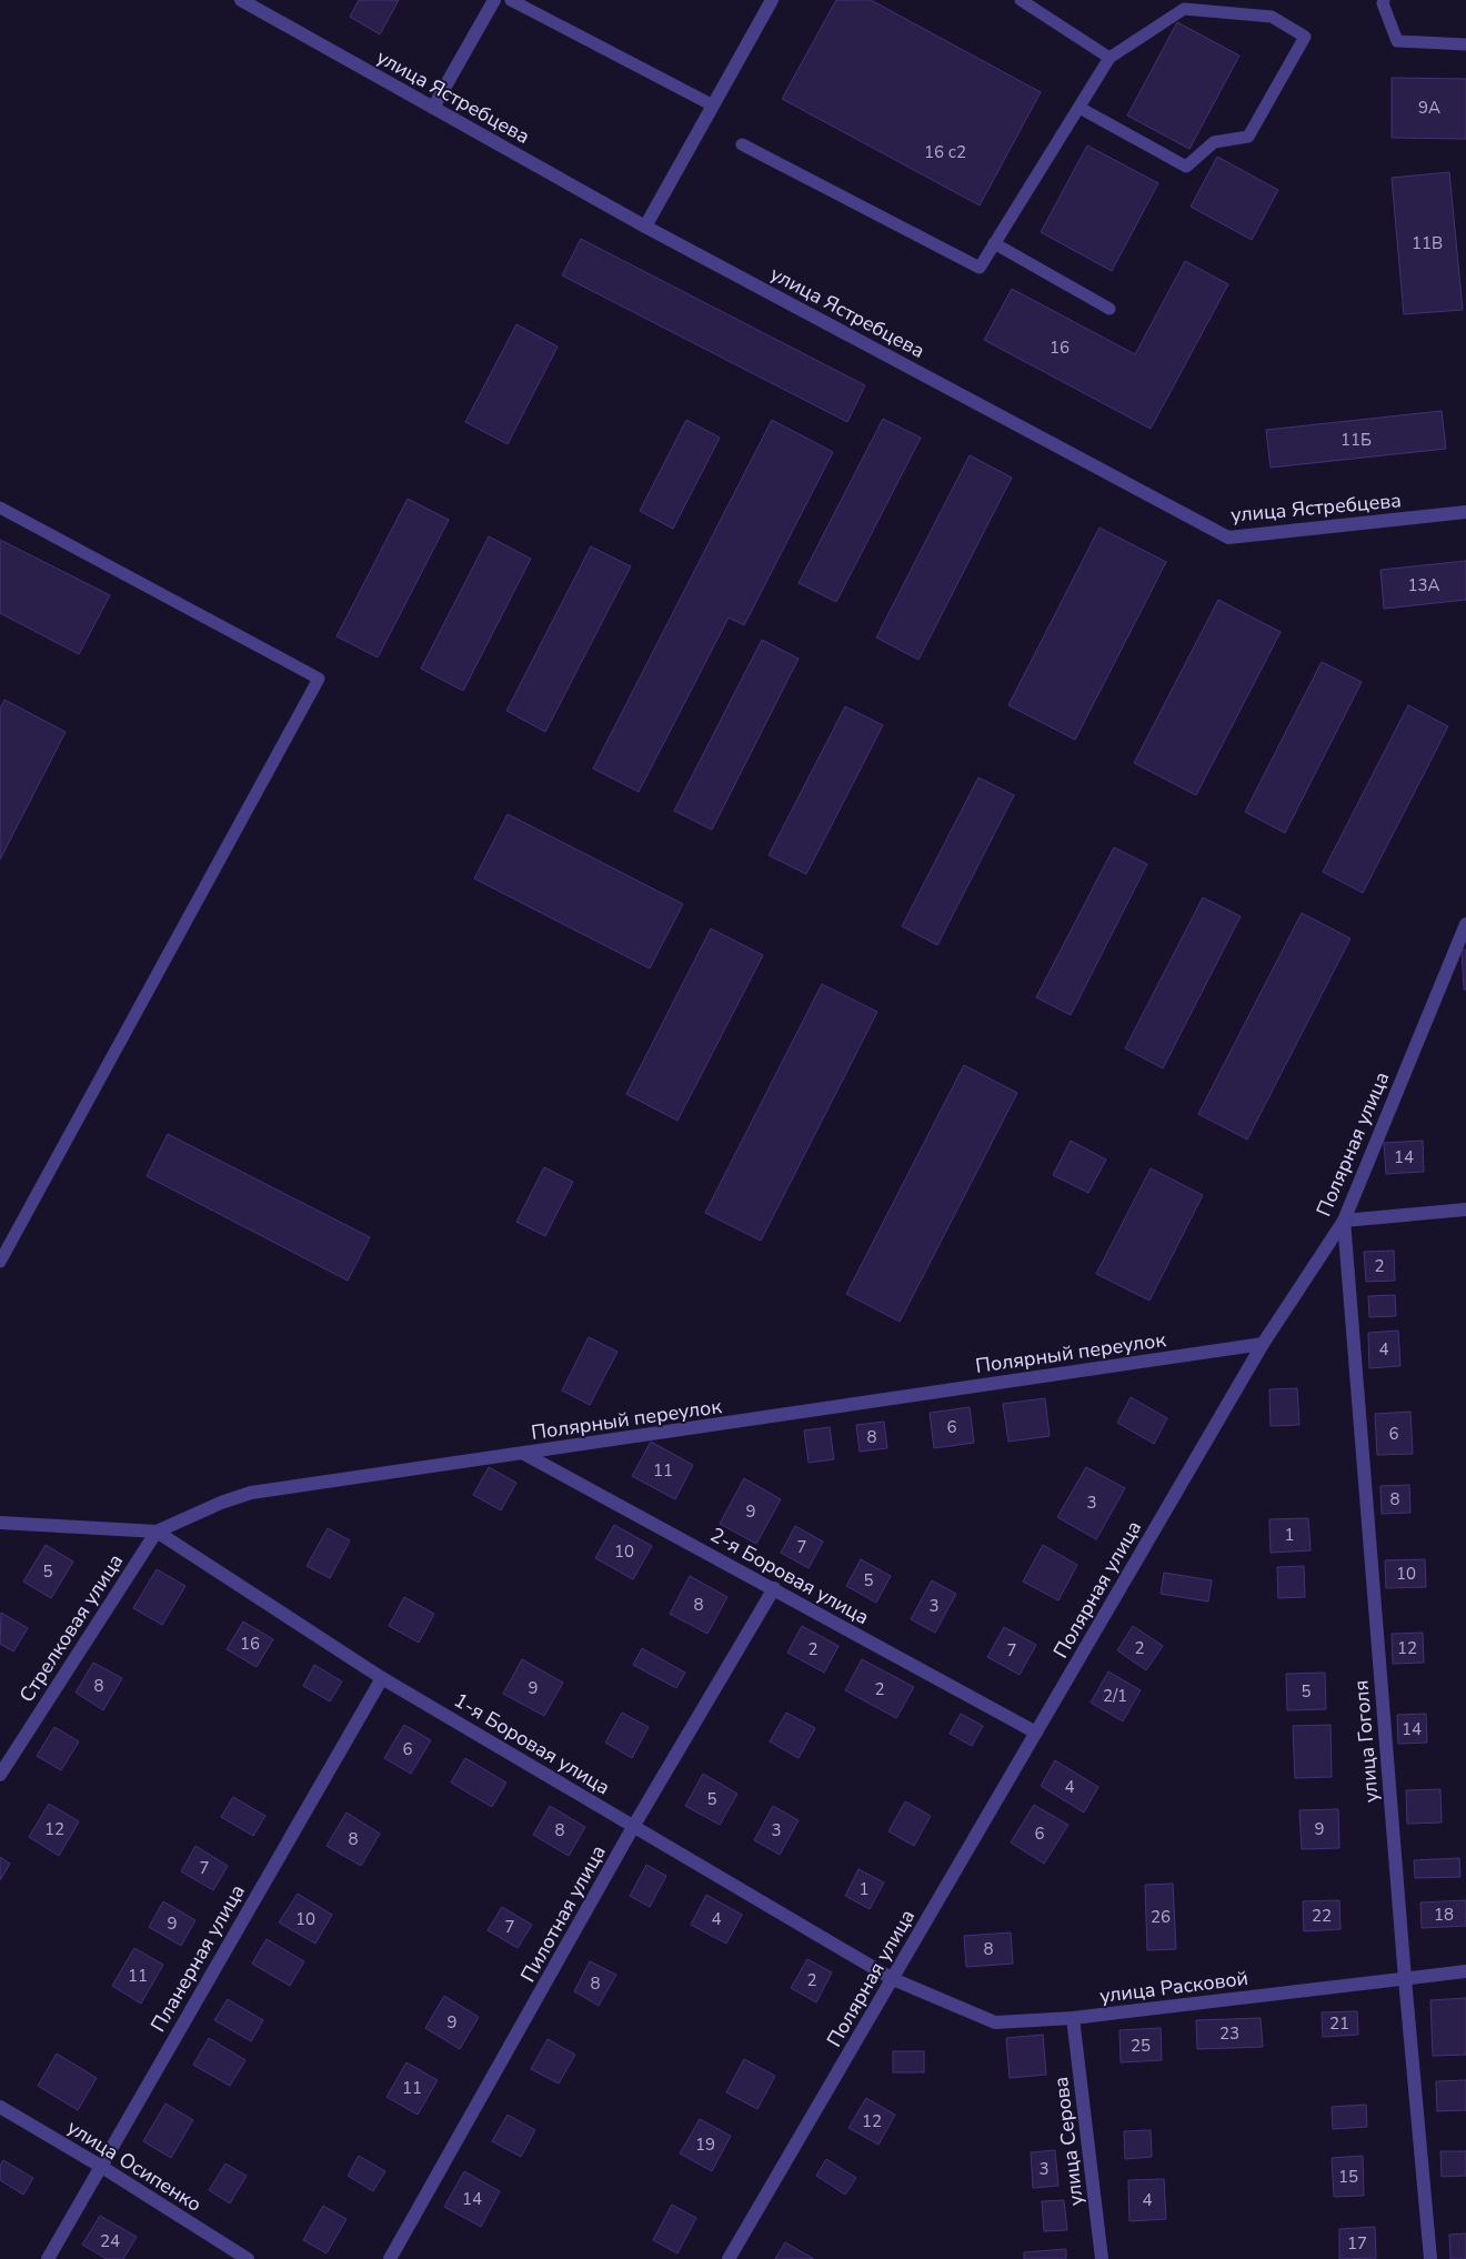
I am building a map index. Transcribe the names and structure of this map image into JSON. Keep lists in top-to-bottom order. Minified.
{"streets":{"street":["улица Ястребцева","Полярная улица","Полярный переулок","2-я Боровая улица","Стрелковая улица","улица Гоголя","1-я Боровая улица","Пилотная улица","Планерная улица","улица Расковой","улица Серова","улица Осипенко"]},"crossings":[["Полярная улица","Полярный переулок"],["Полярная улица","2-я Боровая улица"],["Полярная улица","улица Гоголя"],["Полярная улица","1-я Боровая улица"],["Полярная улица","улица Расковой"],["Полярный переулок","2-я Боровая улица"],["Полярный переулок","Стрелковая улица"],["Полярный переулок","1-я Боровая улица"],["2-я Боровая улица","Пилотная улица"],["Стрелковая улица","1-я Боровая улица"],["улица Гоголя","улица Расковой"],["1-я Боровая улица","Пилотная улица"],["1-я Боровая улица","Планерная улица"],["1-я Боровая улица","улица Расковой"],["Планерная улица","улица Осипенко"],["улица Расковой","улица Серова"]],"house_numbers":["9А","16 с2","11В","16","11Б","13А","14","2","4","6","6","8","11","8","3","9","1","7","10","5","10","5","8","3","16","2","12","2","7","8","9","2","5","2/1","14","6","4","5","12","9","8","3","6","8","7","1","18","22","26","10","4","9","7","8","11","2","8","9","21","23","25","11","12","19","3","15","14","4","24","17"]}
